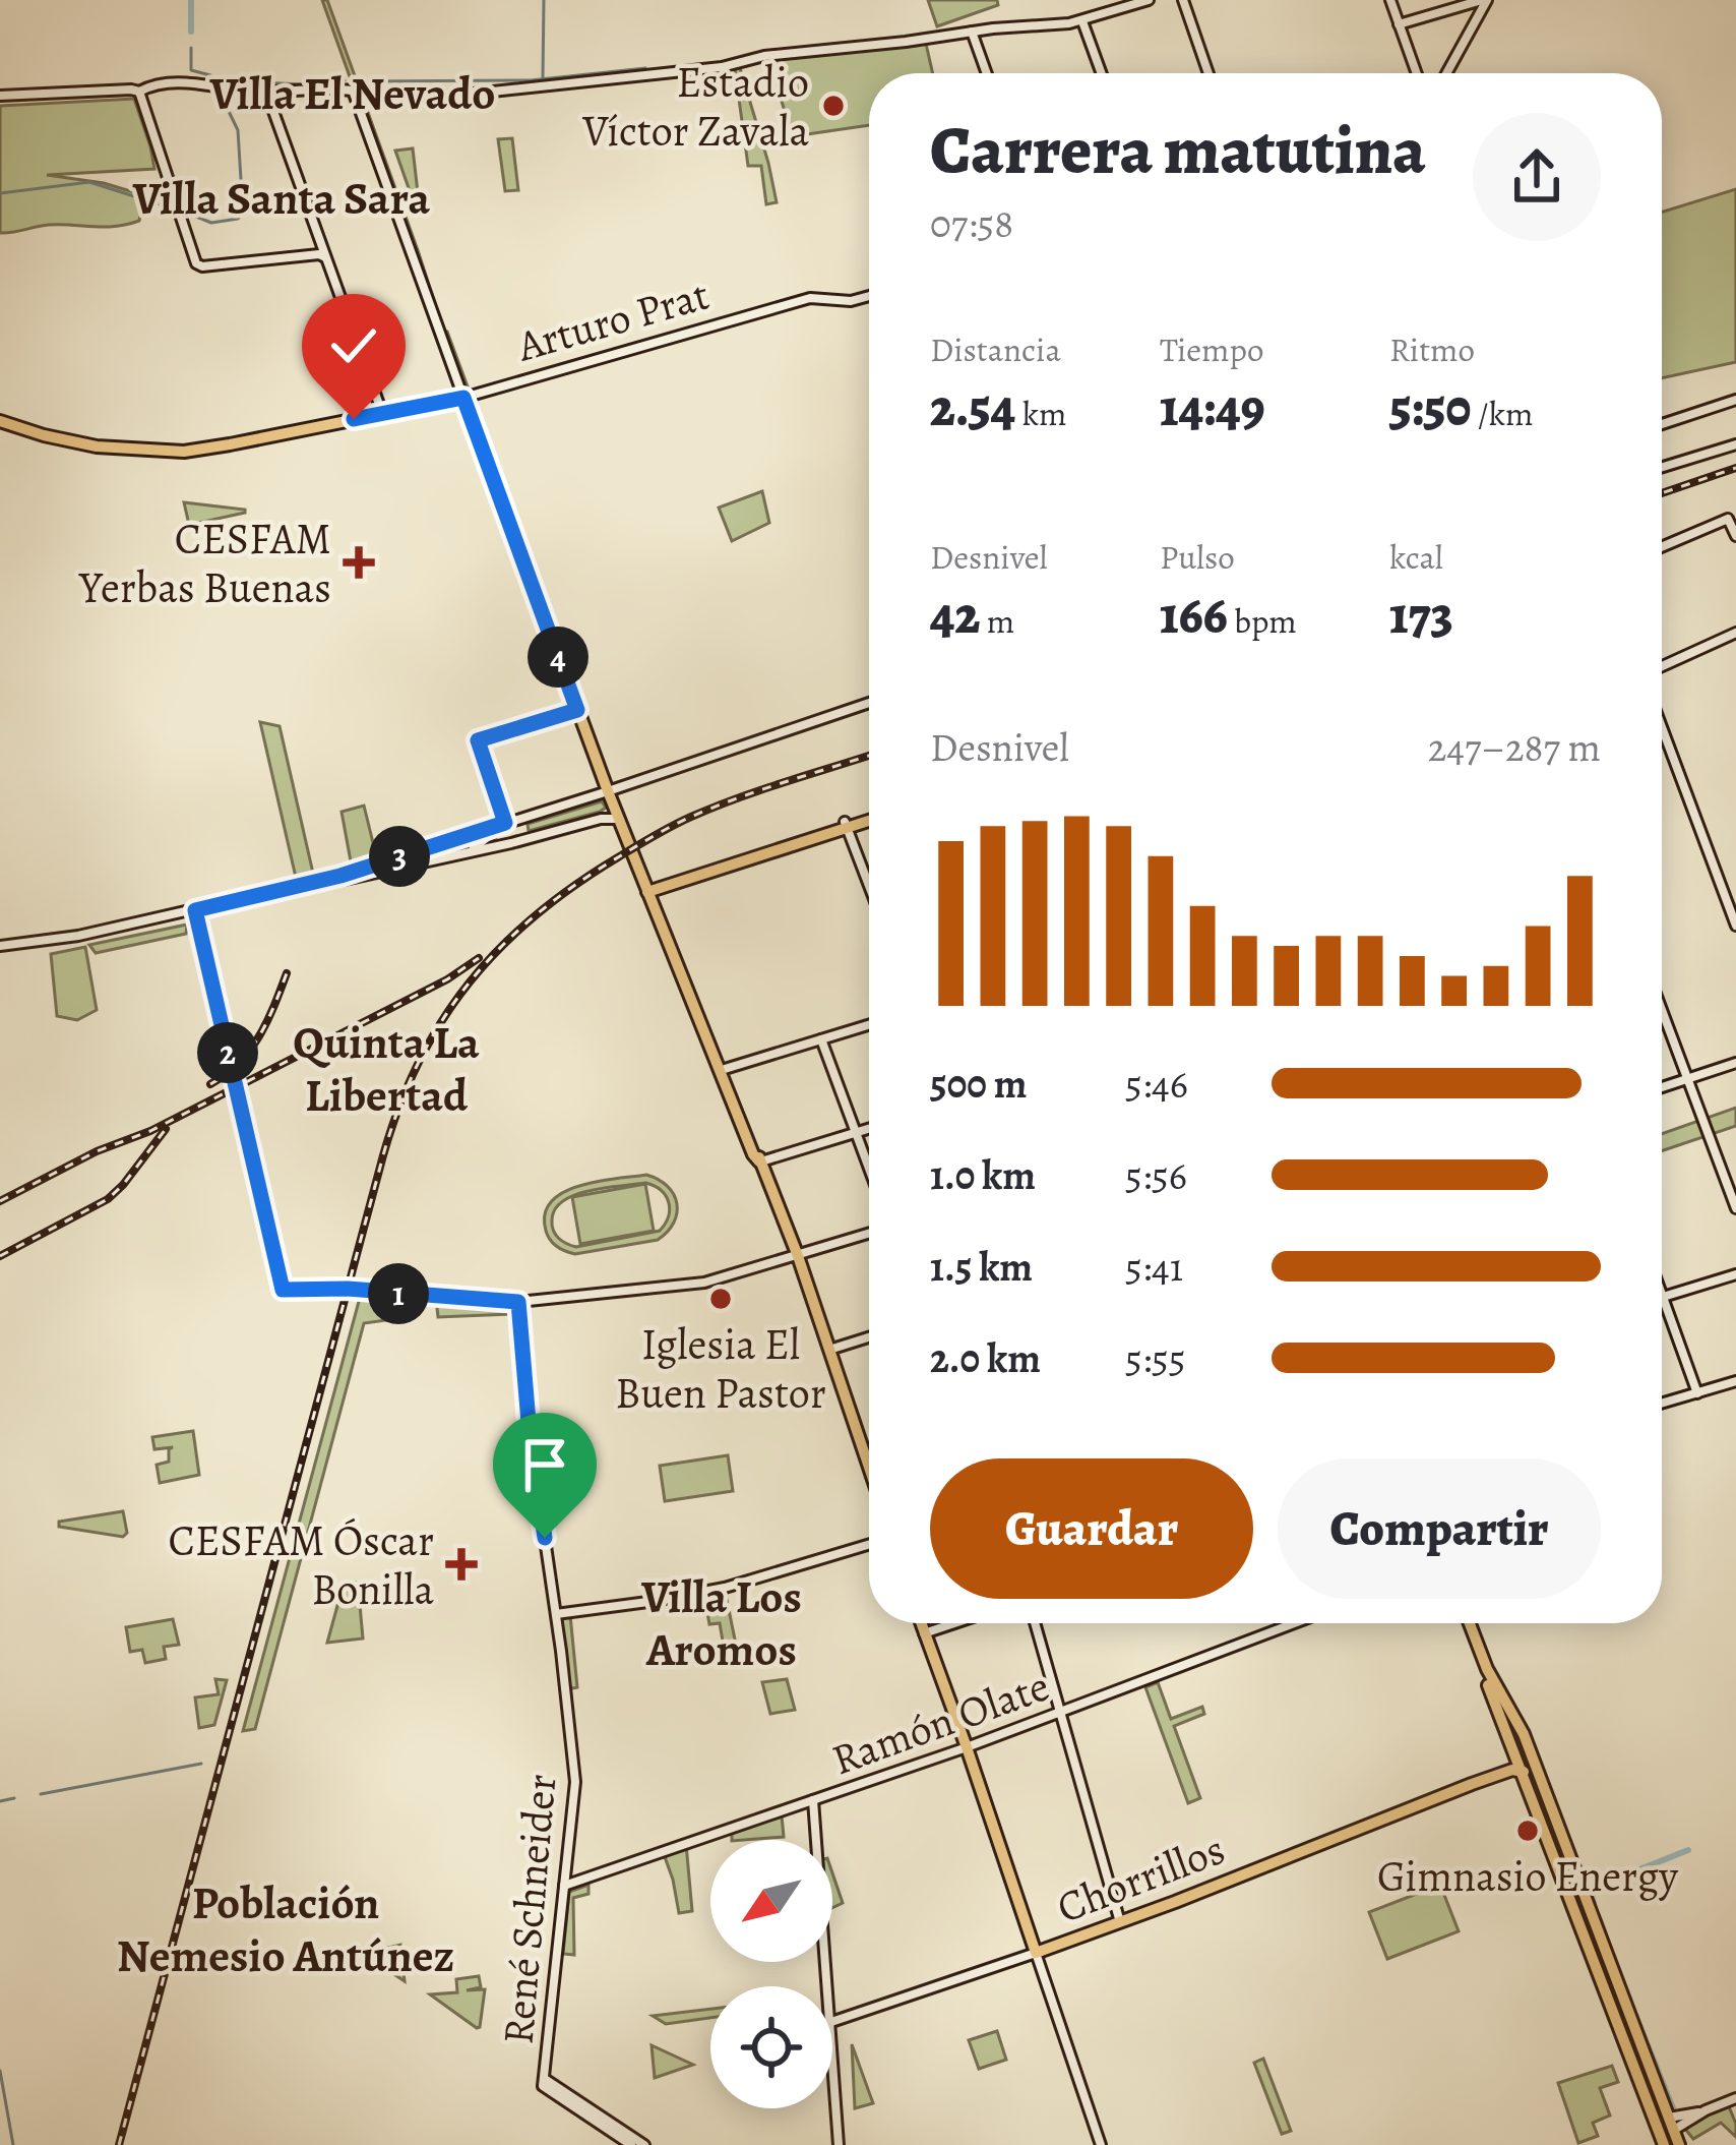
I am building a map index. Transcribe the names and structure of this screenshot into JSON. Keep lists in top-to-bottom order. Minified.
{"streets":{"main road":["Arturo Prat","Chorrillos"],"street":["Ramón Olate","René Schneider"]},"crossings":[["Ramón Olate","René Schneider"]],"districts":["Villa El Nevado","Villa Santa Sara","Quinta La Libertad","Villa Los Aromos","Población Nemesio Antúnez"],"places":{"other":["Estadio Víctor Zavala","Iglesia El Buen Pastor","Gimnasio Energy"],"health":["CESFAM Yerbas Buenas","CESFAM Óscar Bonilla"]},"north":"bottom left","page":{"heading":["Carrera matutina","07:58"],"stats":[["Distancia","2.54 km"],["Tiempo","14:49"],["Ritmo","5:50 /km"],["Desnivel","42 m"],["Pulso","166 bpm"],["kcal","173"]],"pins":["4","3","2","1"],"chart":["Desnivel","247–287 m"],"list":[{"name":"500 m","note":"5:46"},{"name":"1.0 km","note":"5:56"},{"name":"1.5 km","note":"5:41"},{"name":"2.0 km","note":"5:55"}],"buttons":["Guardar","Compartir"]}}
